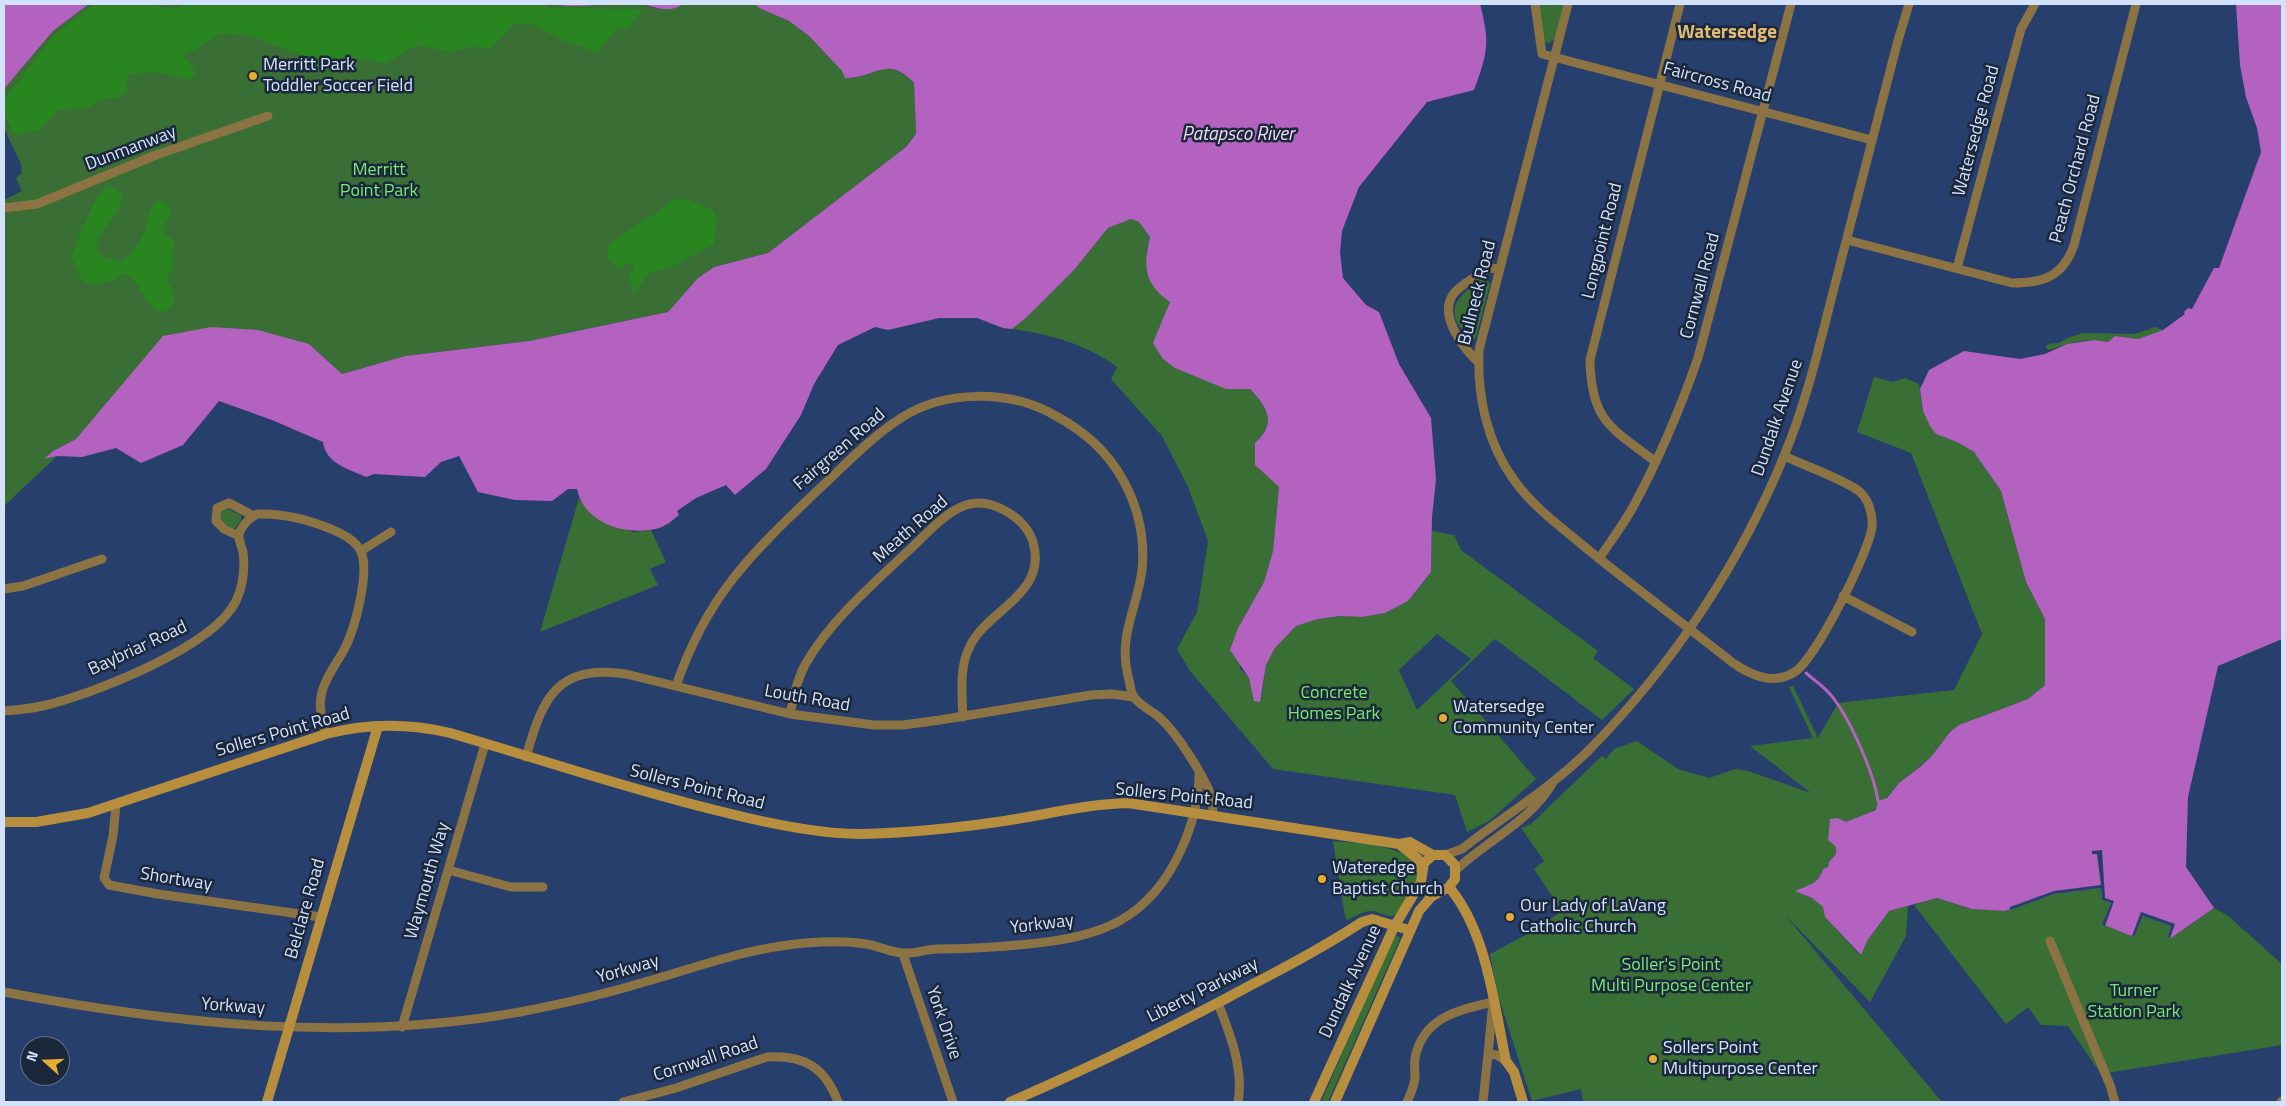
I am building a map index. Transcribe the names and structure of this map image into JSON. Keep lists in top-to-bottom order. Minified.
{"streets":{"main road":["Dundalk Avenue","Sollers Point Road","Belclare Road","Liberty Parkway"],"street":["Faircross Road","Watersedge Road","Dunmanway","Peach Orchard Road","Longpoint Road","Cornwall Road","Bullneck Road","Fairgreen Road","Meath Road","Baybriar Road","Louth Road","Shortway","Waymouth Way","Yorkway","York Drive"]},"crossings":[["Faircross Road","Longpoint Road"],["Faircross Road","Cornwall Road"],["Faircross Road","Bullneck Road"],["Faircross Road","Dundalk Avenue"],["Watersedge Road","Peach Orchard Road"],["Peach Orchard Road","Dundalk Avenue"],["Longpoint Road","Cornwall Road"],["Cornwall Road","Bullneck Road"],["Bullneck Road","Dundalk Avenue"],["Dundalk Avenue","Sollers Point Road"],["Dundalk Avenue","Liberty Parkway"],["Fairgreen Road","Louth Road"],["Meath Road","Louth Road"],["Louth Road","Sollers Point Road"],["Sollers Point Road","Shortway"],["Sollers Point Road","Waymouth Way"],["Sollers Point Road","Belclare Road"],["Sollers Point Road","Yorkway"],["Shortway","Belclare Road"],["Waymouth Way","Yorkway"],["Belclare Road","Yorkway"],["Yorkway","York Drive"]],"districts":["Watersedge"],"water":["Patapsco River"],"parks":["Merritt Point Park","Concrete Homes Park","Soller's Point Multi Purpose Center","Turner Station Park"],"places":["Merritt Park Toddler Soccer Field","Watersedge Community Center","Wateredge Baptist Church","Our Lady of LaVang Catholic Church","Sollers Point Multipurpose Center"],"north":"left"}
